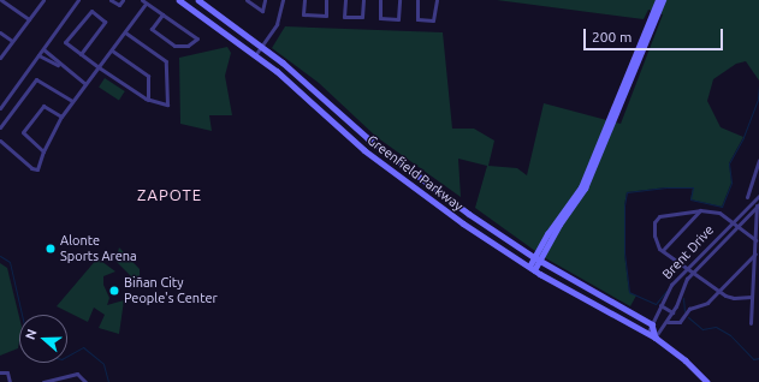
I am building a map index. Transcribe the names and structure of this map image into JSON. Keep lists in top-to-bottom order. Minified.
{"streets":{"main road":["Greenfield Parkway"],"street":["Brent Drive"]},"crossings":[["Greenfield Parkway","Brent Drive"]],"districts":["ZAPOTE"],"places":["Alonte Sports Arena","Biñan City People's Center"],"scale_bar":"200 m","north":"left"}
